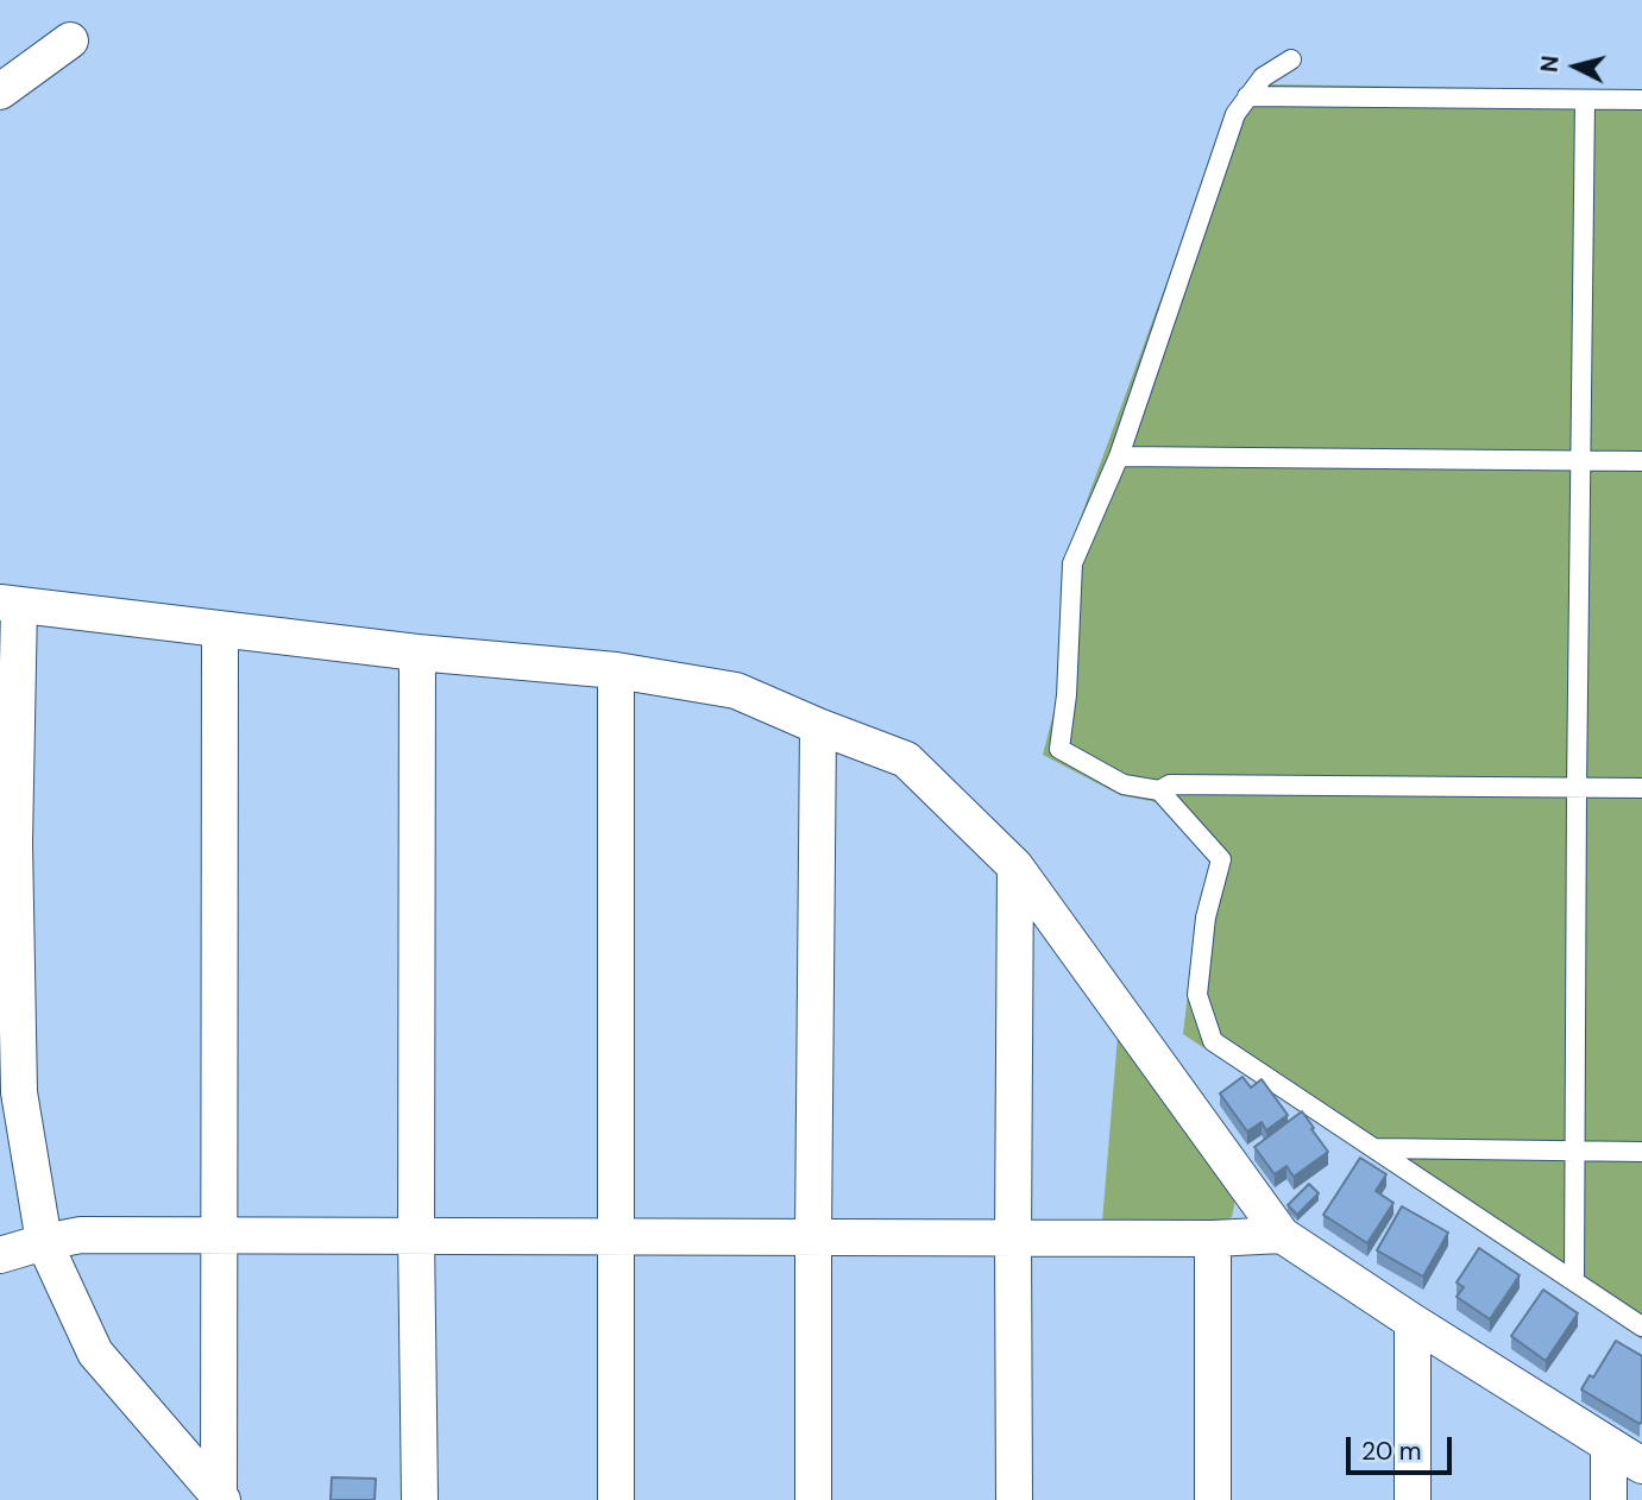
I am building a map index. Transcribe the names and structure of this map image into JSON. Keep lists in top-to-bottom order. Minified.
{"scale_bar":"20 m","north":"left"}
